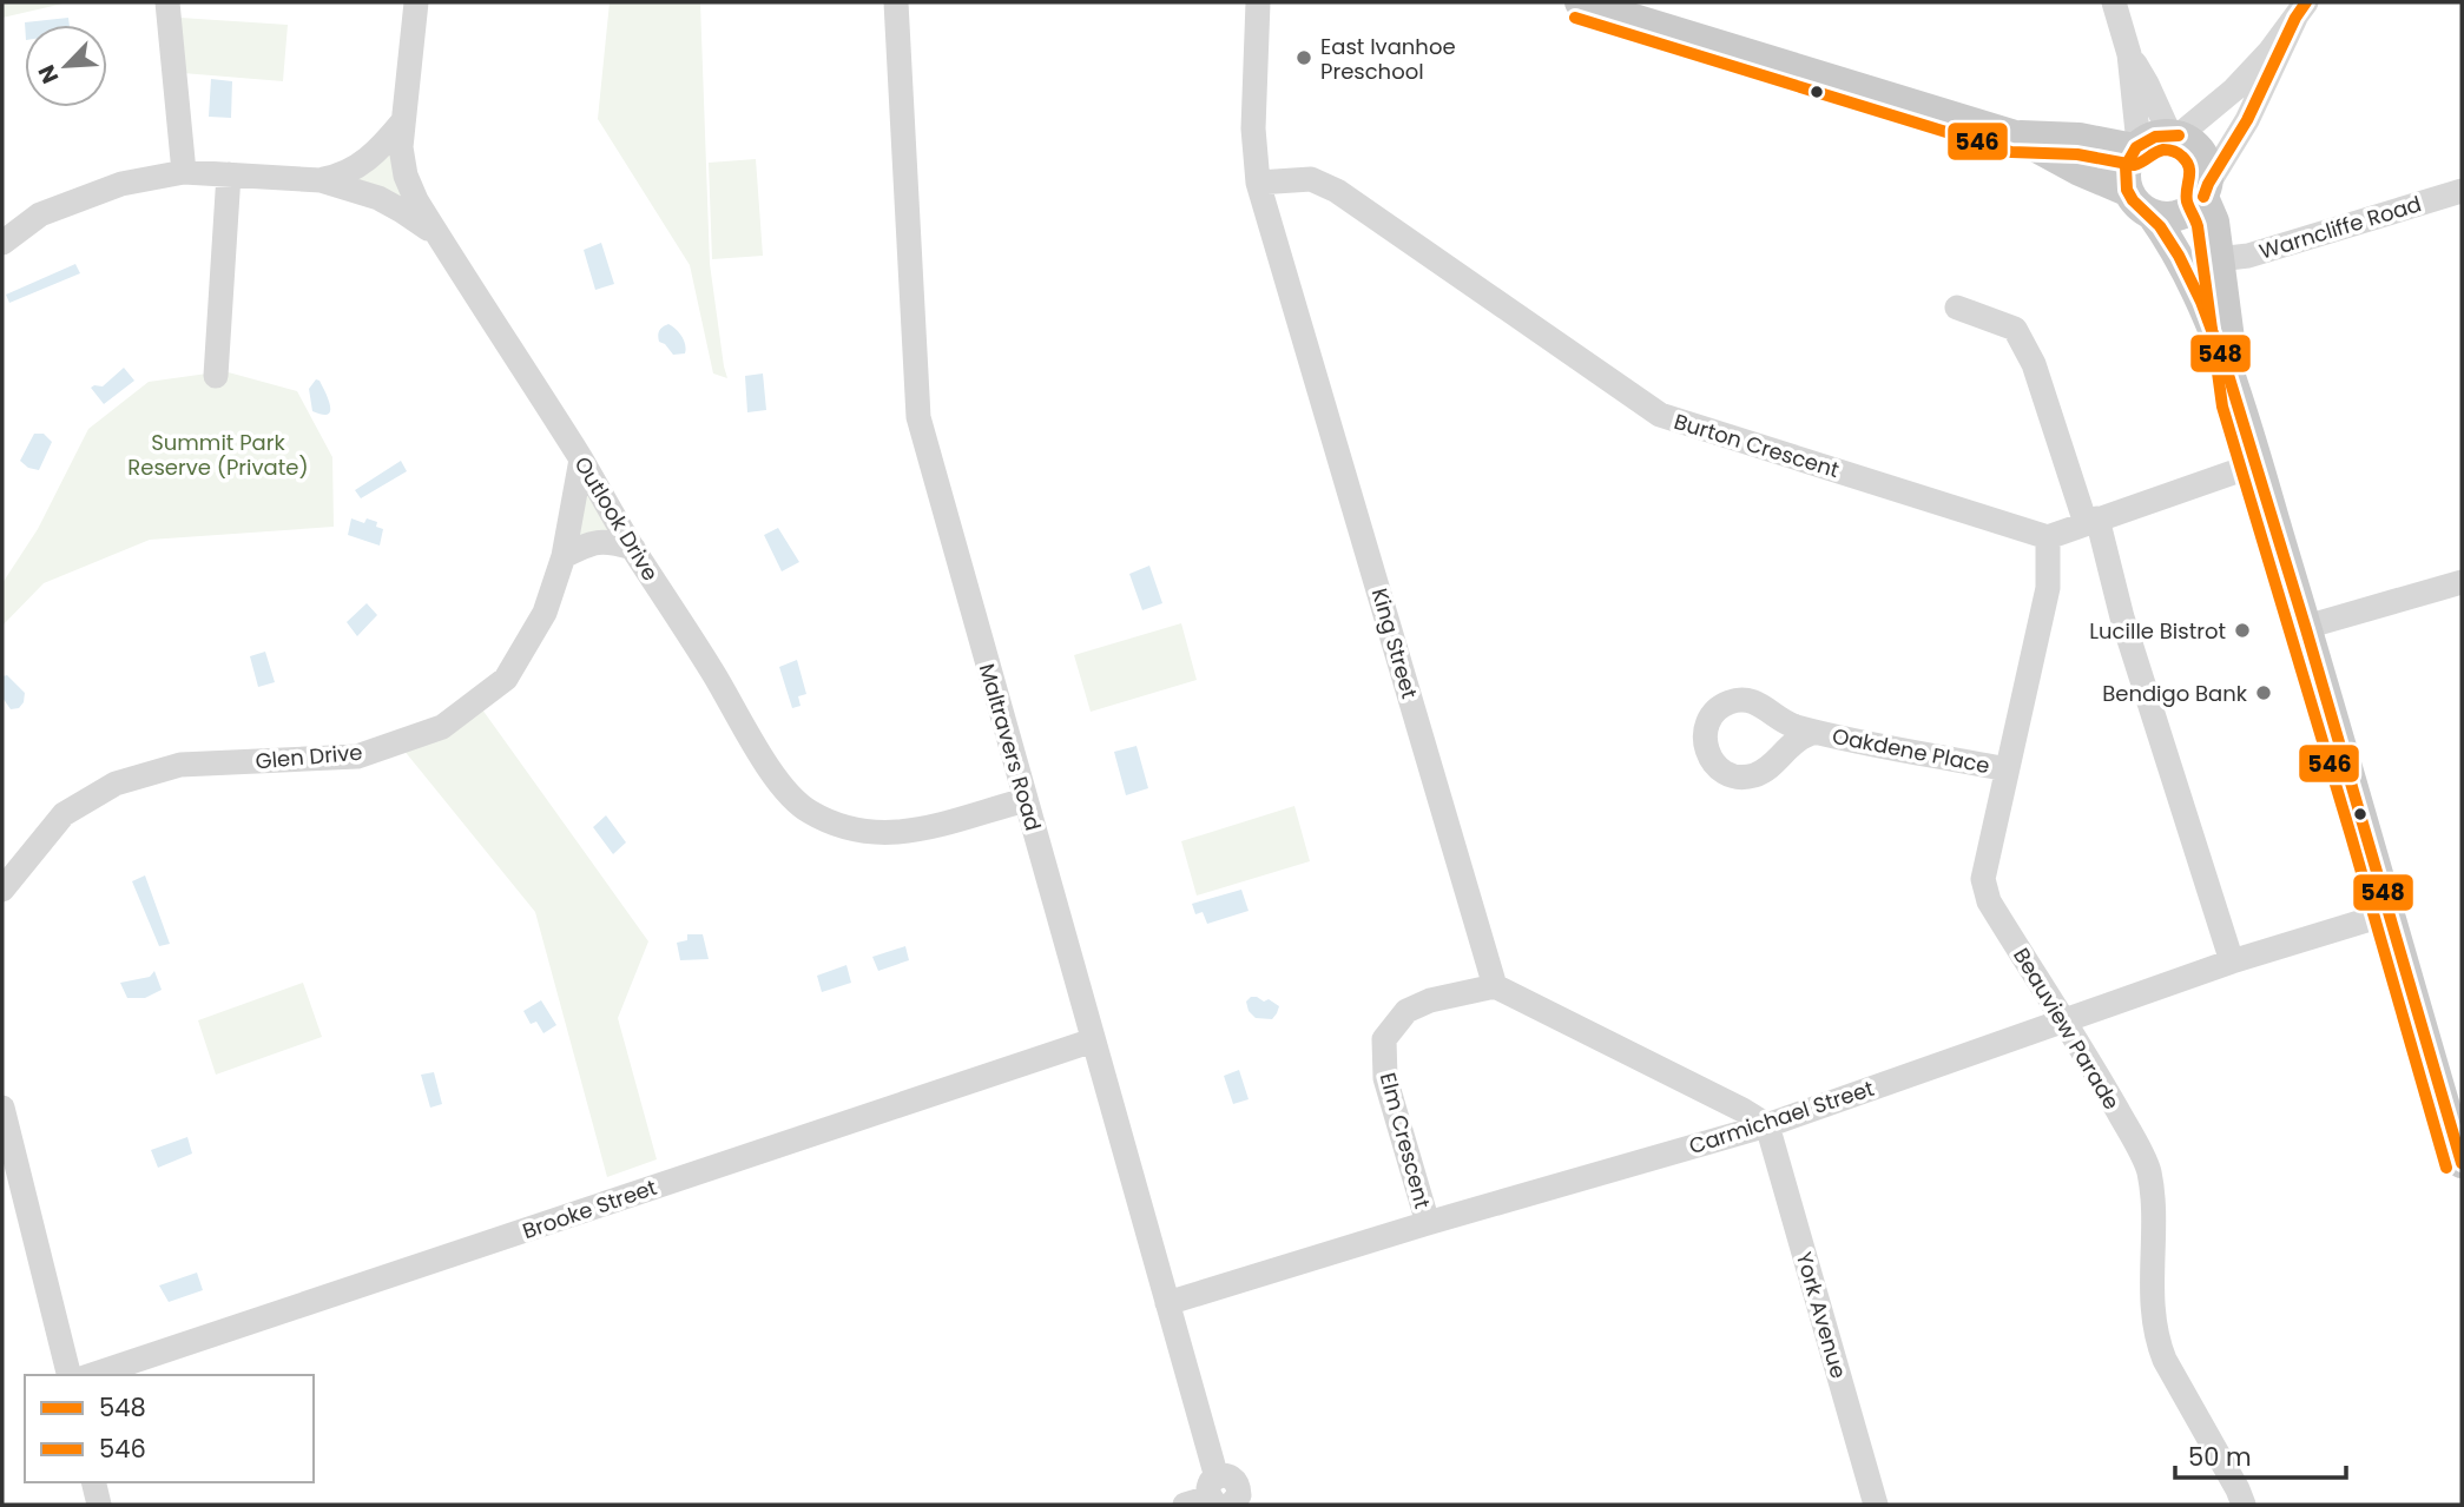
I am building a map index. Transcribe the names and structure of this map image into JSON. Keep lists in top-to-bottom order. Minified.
{"streets":{"street":["Warncliffe Road","Burton Crescent","Outlook Drive","King Street","Maltravers Road","Oakdene Place","Glen Drive","Beauview Parade","Carmichael Street","Elm Crescent","Brooke Street","York Avenue"]},"crossings":[["Burton Crescent","King Street"],["Burton Crescent","Beauview Parade"],["Outlook Drive","Maltravers Road"],["Outlook Drive","Glen Drive"],["King Street","Elm Crescent"],["Maltravers Road","Carmichael Street"],["Maltravers Road","Brooke Street"],["Oakdene Place","Beauview Parade"],["Beauview Parade","Carmichael Street"],["Carmichael Street","Elm Crescent"],["Carmichael Street","York Avenue"]],"parks":["Summit Park Reserve (Private)"],"places":["East Ivanhoe Preschool","Lucille Bistrot","Bendigo Bank"],"lines":["transit line 548","transit line 546"],"legend":["548","546"],"scale_bar":"50 m","north":"bottom left"}
